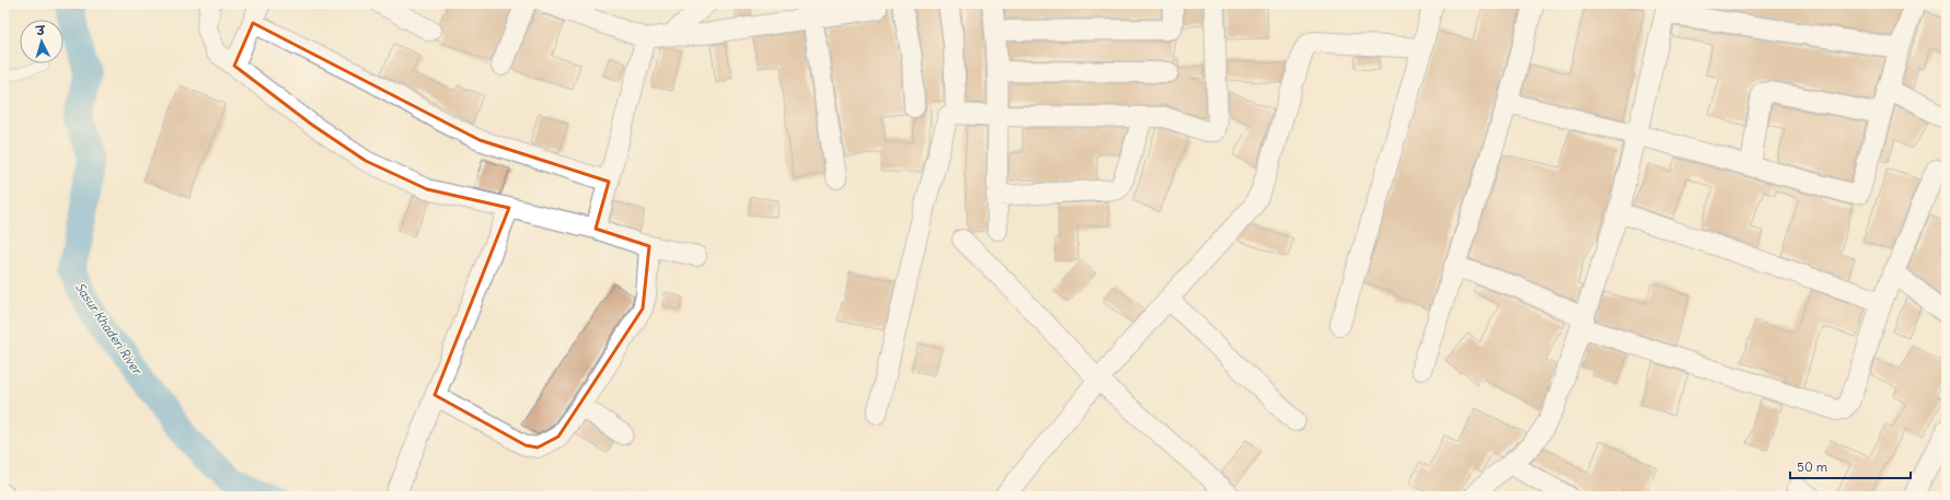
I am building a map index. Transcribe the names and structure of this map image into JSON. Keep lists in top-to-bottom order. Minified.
{"water":["Sasur Khaderi River"],"scale_bar":"50 m","north":"top"}
